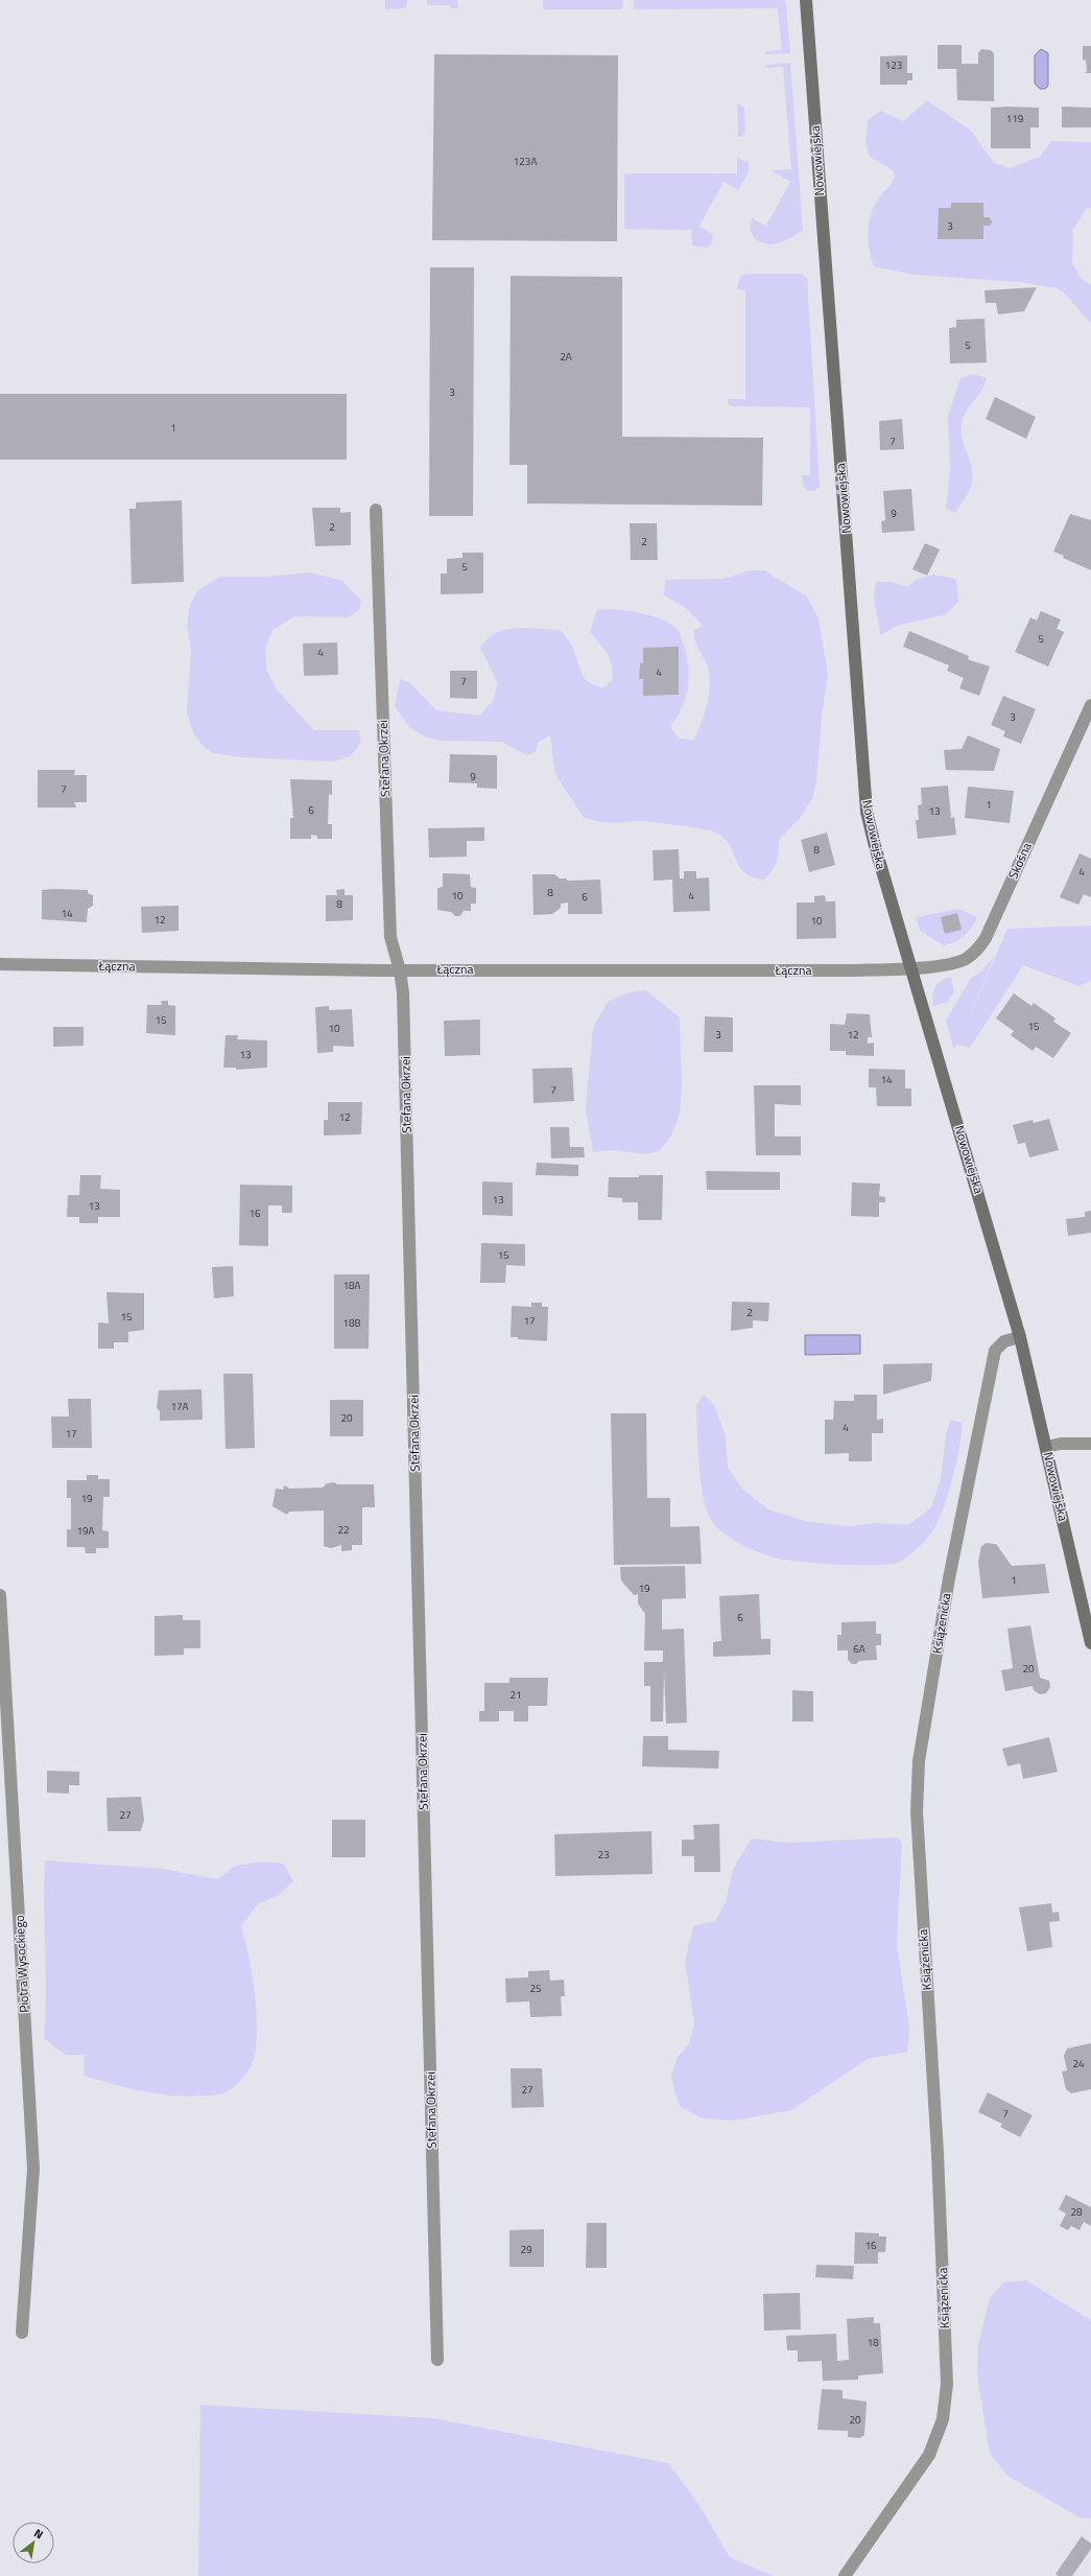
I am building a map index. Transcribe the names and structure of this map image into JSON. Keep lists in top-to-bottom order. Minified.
{"streets":{"street":["Nowowiejska","Stefana Okrzei","Skośna","Łączna","Książenicka","Piotra Wysockiego"]},"crossings":[["Nowowiejska","Skośna"],["Nowowiejska","Łączna"],["Nowowiejska","Książenicka"],["Stefana Okrzei","Łączna"],["Skośna","Łączna"]],"house_numbers":["123","119","123A","3","5","2A","3","1","7","9","2","2","5","5","4","4","7","3","9","7","1","6","13","8","4","8","10","4","6","8","14","12","10","15","15","10","3","12","13","14","7","12","13","13","16","15","18A","2","15","17","18B","17A","20","4","17","19","22","19A","1","19","6","6A","20","21","27","23","25","24","27","7","28","16","29","18","20"],"north":"top right"}
